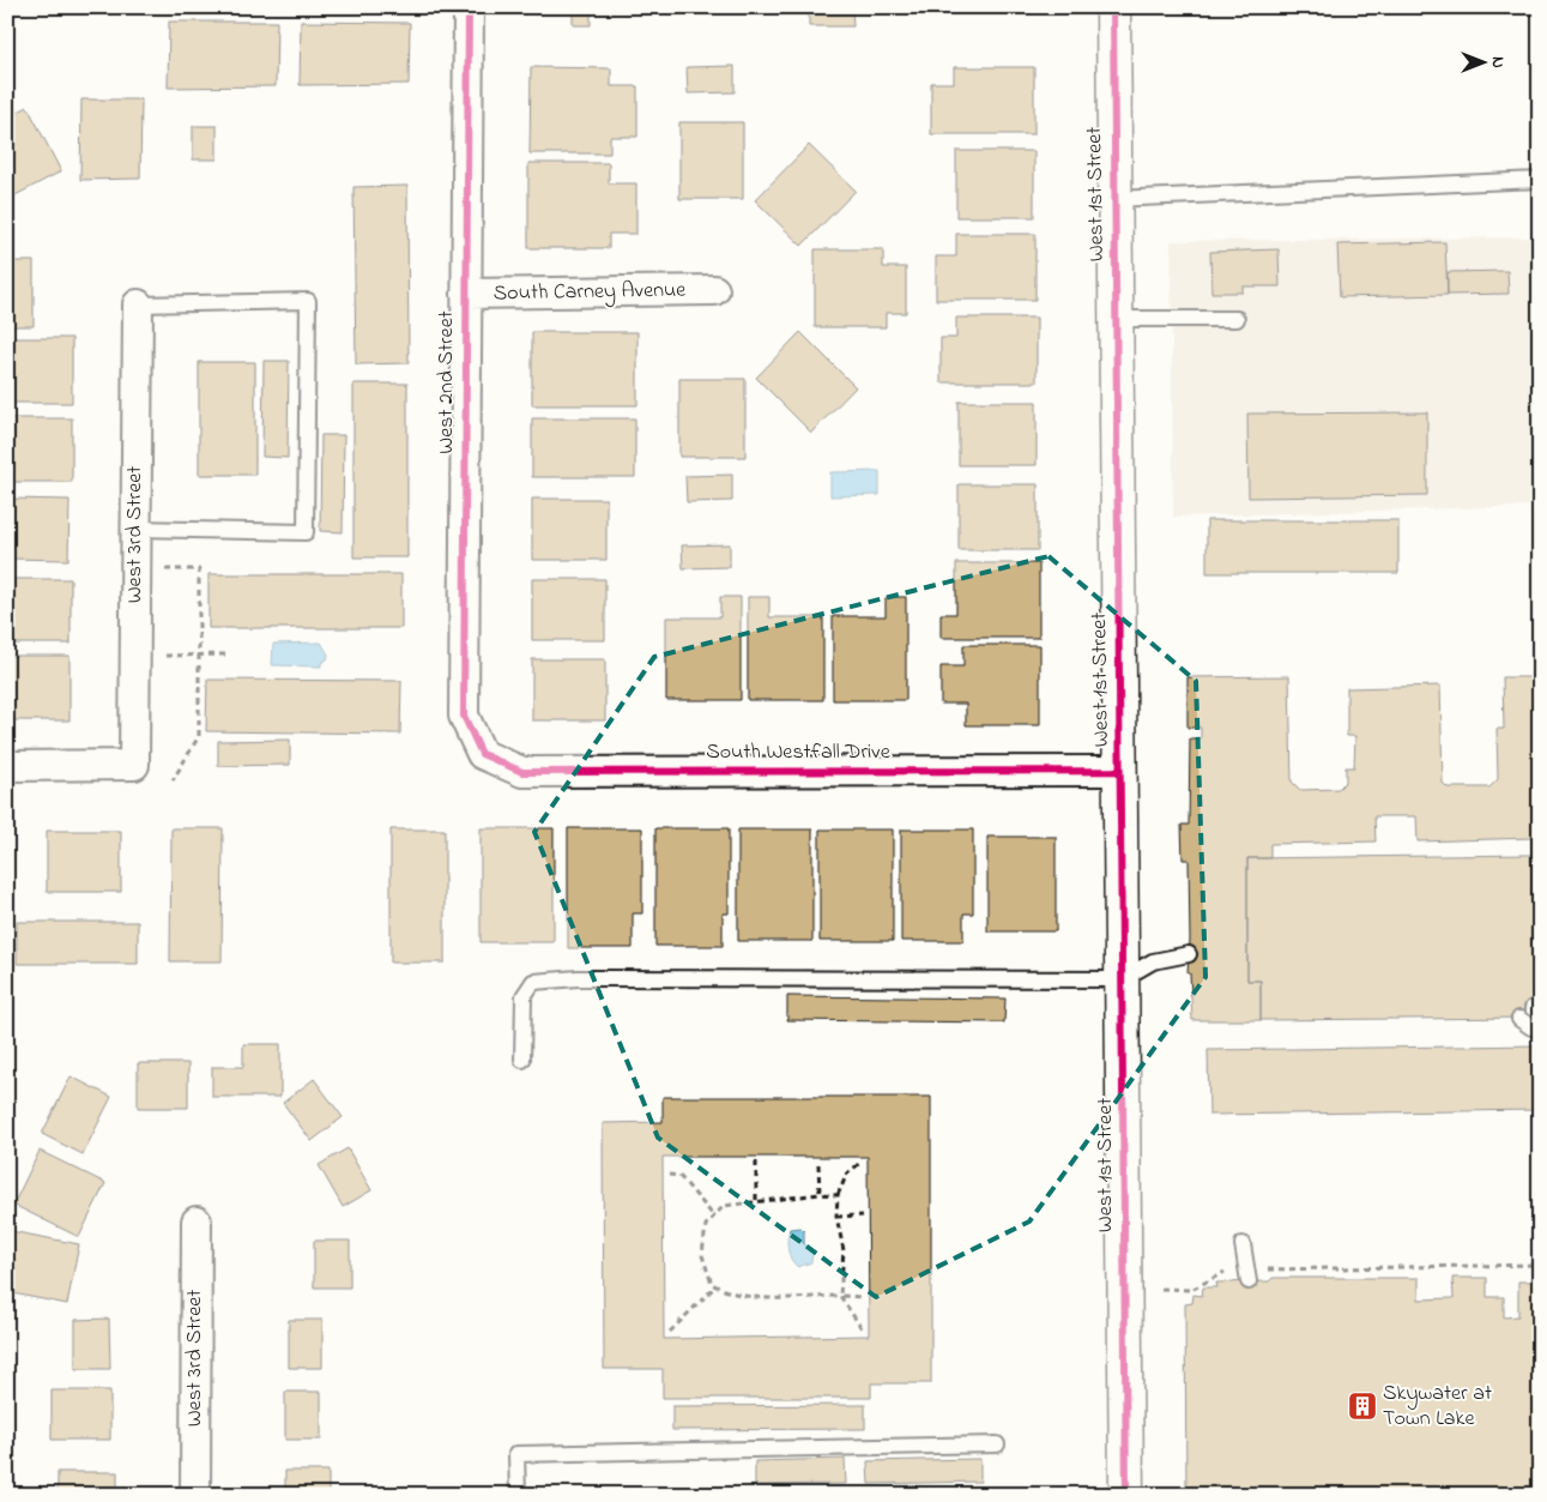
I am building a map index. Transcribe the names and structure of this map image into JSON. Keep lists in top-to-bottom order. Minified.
{"streets":{"street":["West 1st Street","South Carney Avenue","West 2nd Street","West 3rd Street","South Westfall Drive"]},"crossings":[["West 1st Street","South Westfall Drive"],["South Carney Avenue","West 2nd Street"],["West 2nd Street","South Westfall Drive"]],"places":{"building":["Skywater at Town Lake"]},"north":"right"}
